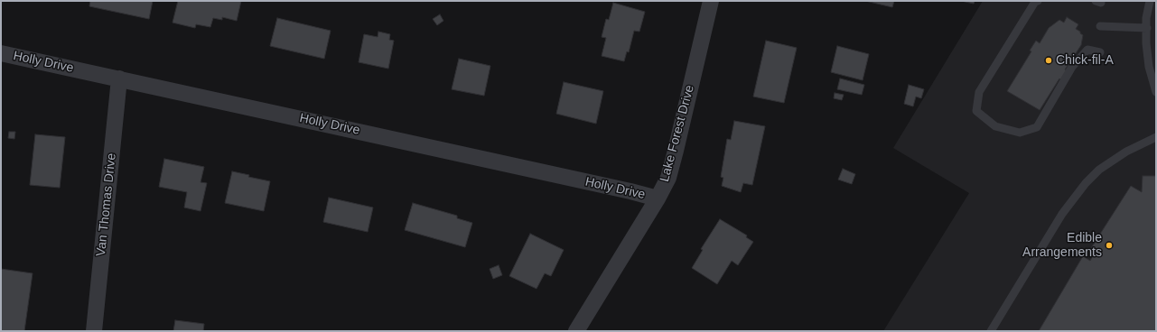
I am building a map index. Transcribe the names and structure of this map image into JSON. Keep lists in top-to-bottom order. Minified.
{"streets":{"street":["Holly Drive","Lake Forest Drive","Van Thomas Drive"]},"crossings":[["Holly Drive","Lake Forest Drive"],["Holly Drive","Van Thomas Drive"]],"places":["Chick-fil-A","Edible Arrangements"]}
